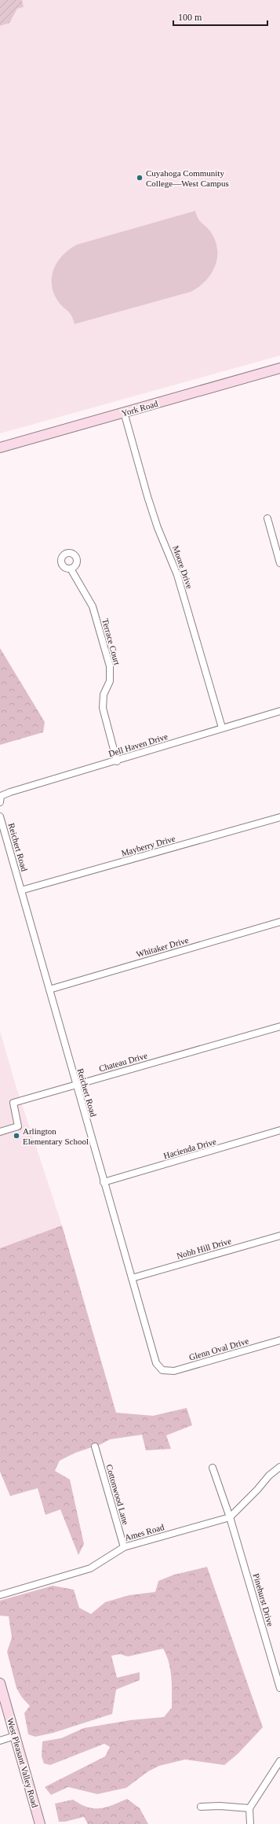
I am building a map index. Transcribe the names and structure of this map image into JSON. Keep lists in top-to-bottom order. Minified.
{"streets":{"main road":["York Road","West Pleasant Valley Road"],"street":["Moore Drive","Terrace Court","Dell Haven Drive","Mayberry Drive","Reichert Road","Whitaker Drive","Chateau Drive","Hacienda Drive","Nobb Hill Drive","Glenn Oval Drive","Cottonwood Lane","Ames Road","Pinehurst Drive"]},"crossings":[["York Road","Moore Drive"],["Moore Drive","Dell Haven Drive"],["Terrace Court","Dell Haven Drive"],["Mayberry Drive","Reichert Road"],["Reichert Road","Whitaker Drive"],["Reichert Road","Chateau Drive"],["Reichert Road","Hacienda Drive"],["Reichert Road","Nobb Hill Drive"],["Reichert Road","Glenn Oval Drive"],["Cottonwood Lane","Ames Road"],["Ames Road","Pinehurst Drive"]],"places":["Cuyahoga Community College—West Campus","Arlington Elementary School"],"scale_bar":"100 m"}
